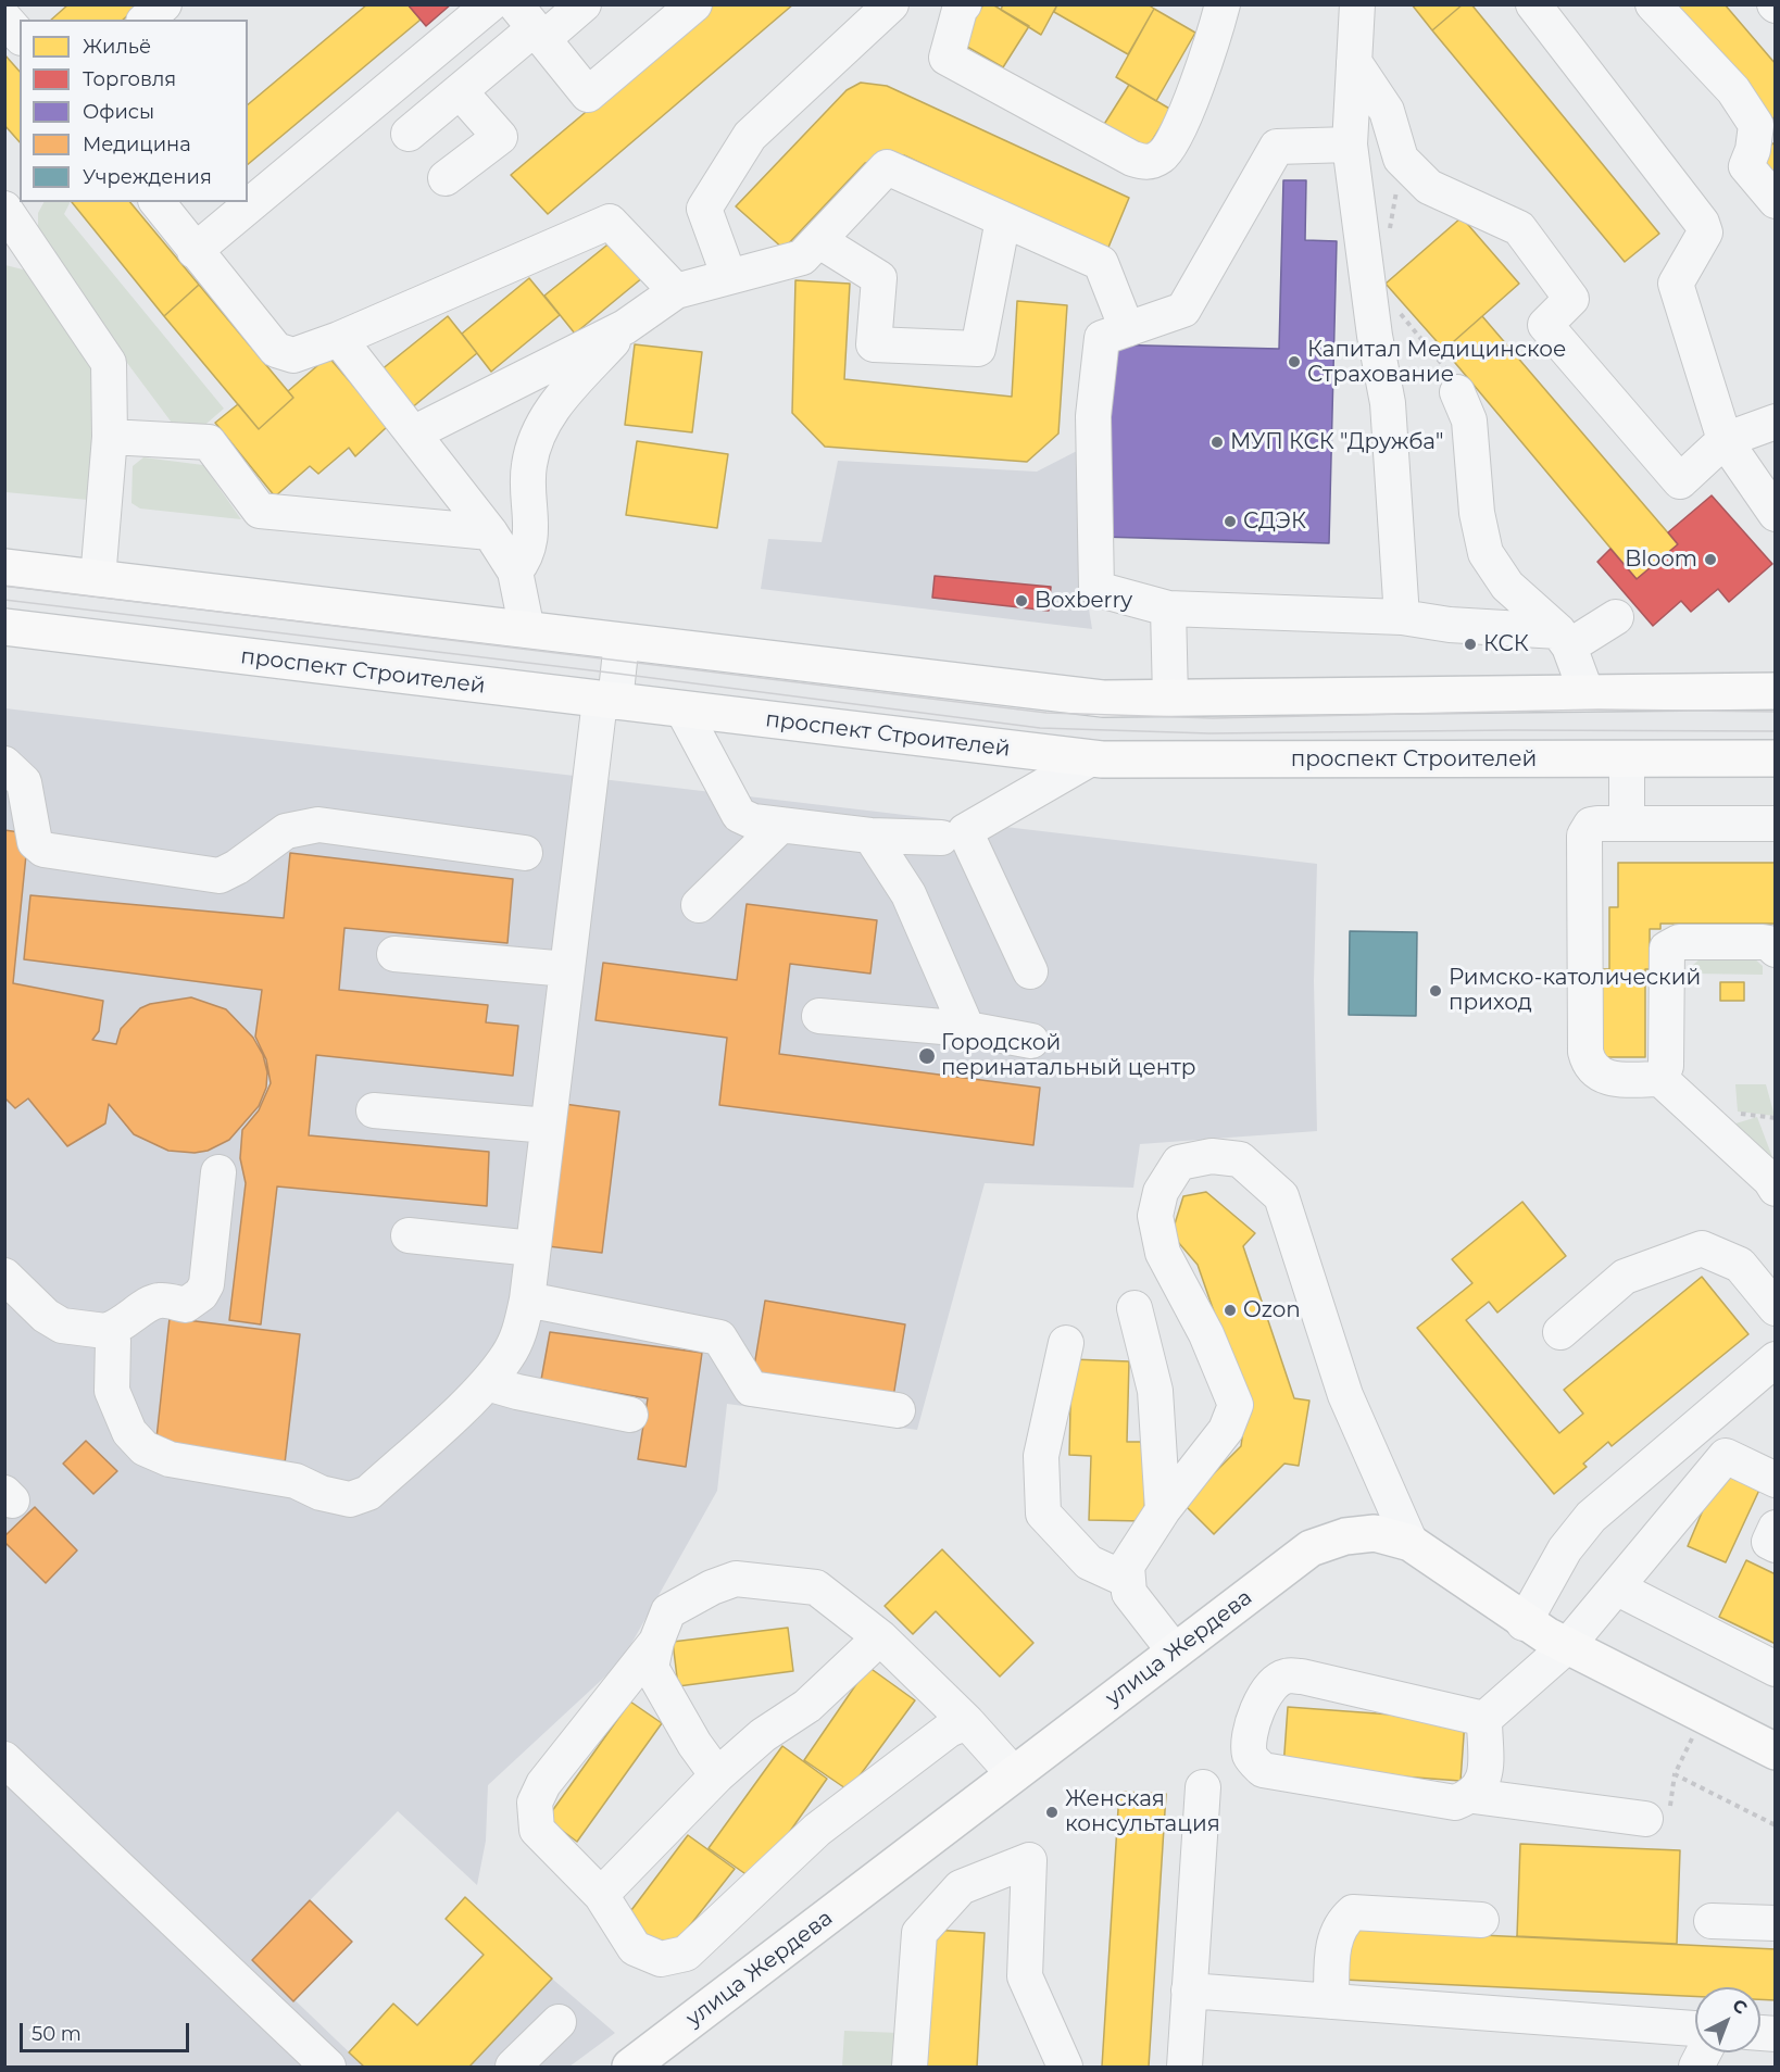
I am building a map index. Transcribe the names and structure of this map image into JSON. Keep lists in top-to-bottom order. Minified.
{"streets":{"main road":["проспект Строителей","улица Жердева"]},"places":["Капитал Медицинское Страхование","МУП КСК \"Дружба\"","СДЭК","Bloom","Boxberry","КСК","Римско-католический приход","Городской перинатальный центр","Ozon","Женская консультация"],"legend":["Жильё","Торговля","Офисы","Медицина","Учреждения"],"scale_bar":"50 m","north":"top right"}
